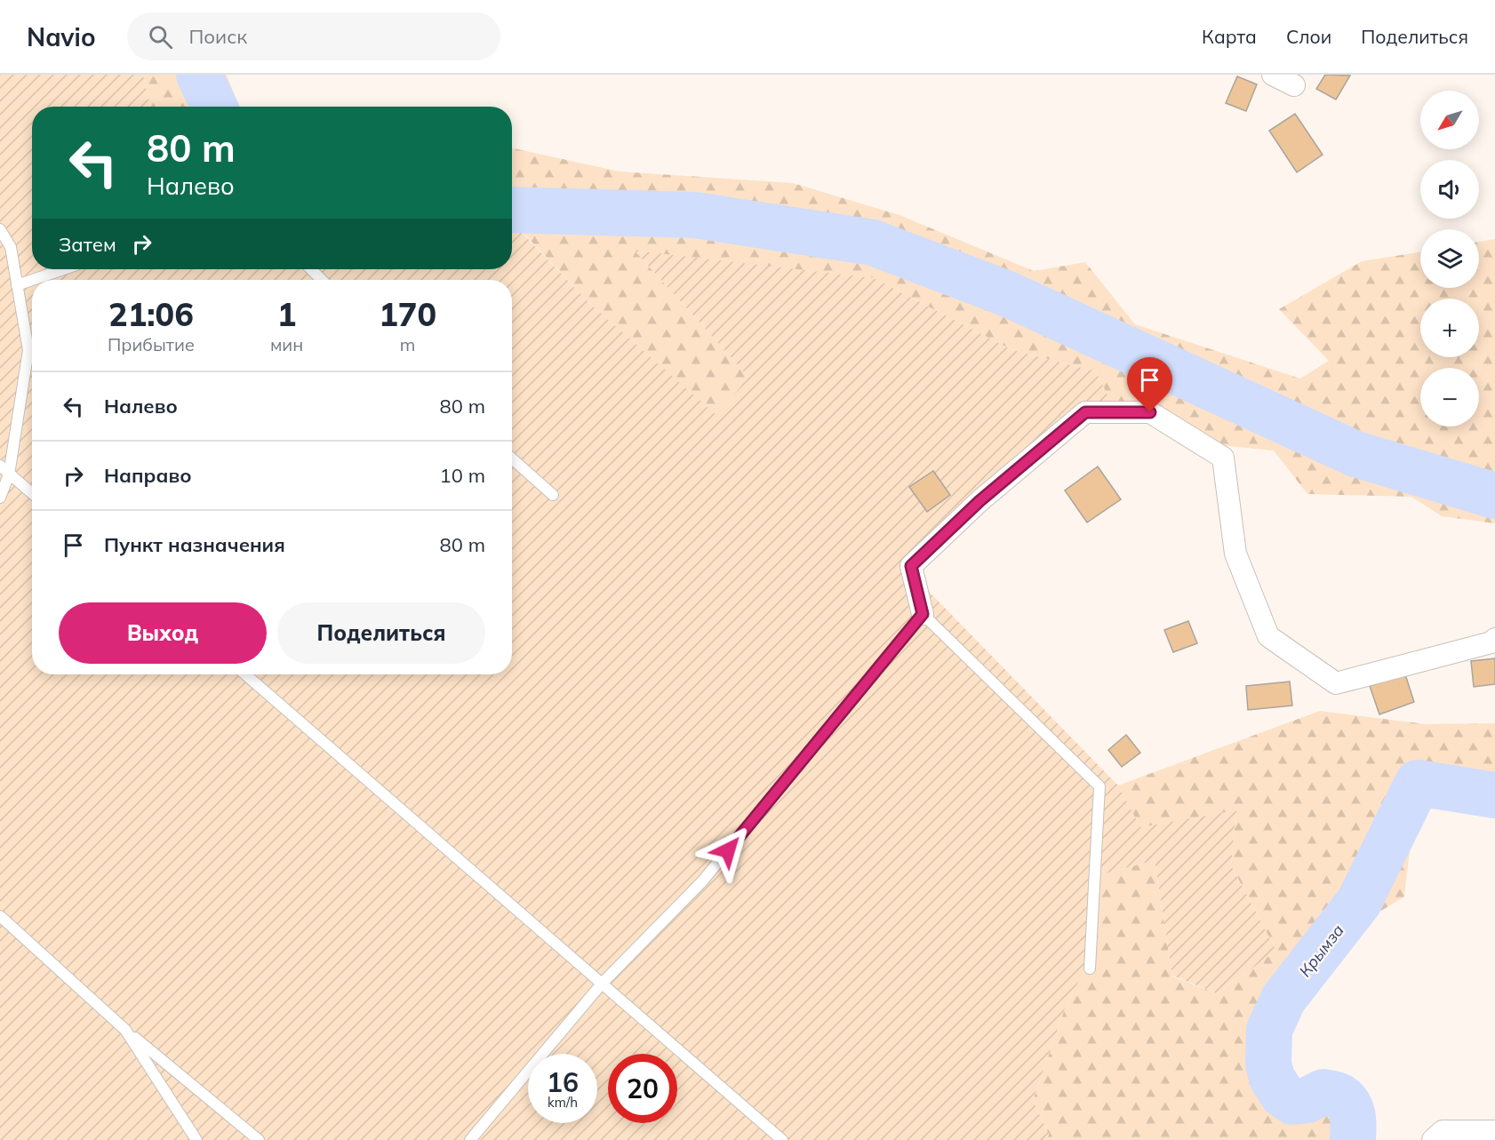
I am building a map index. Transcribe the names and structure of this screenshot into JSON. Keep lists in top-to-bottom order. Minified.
{"water":["Крымза"],"north":"bottom left","page":{"header":"Navio","search":"Поиск","nav":["Карта","Слои","Поделиться"],"map_buttons":["+","−"],"turn":["80 m","Налево"],"then":"Затем","eta":["21:06","Прибытие","1","мин","170","m"],"list":[{"name":"Налево","value":"80 m"},{"name":"Направо","value":"10 m"},{"name":"Пункт назначения","value":"80 m"}],"buttons":["Выход","Поделиться"],"speed":"16 km/h","limit":"20"}}
